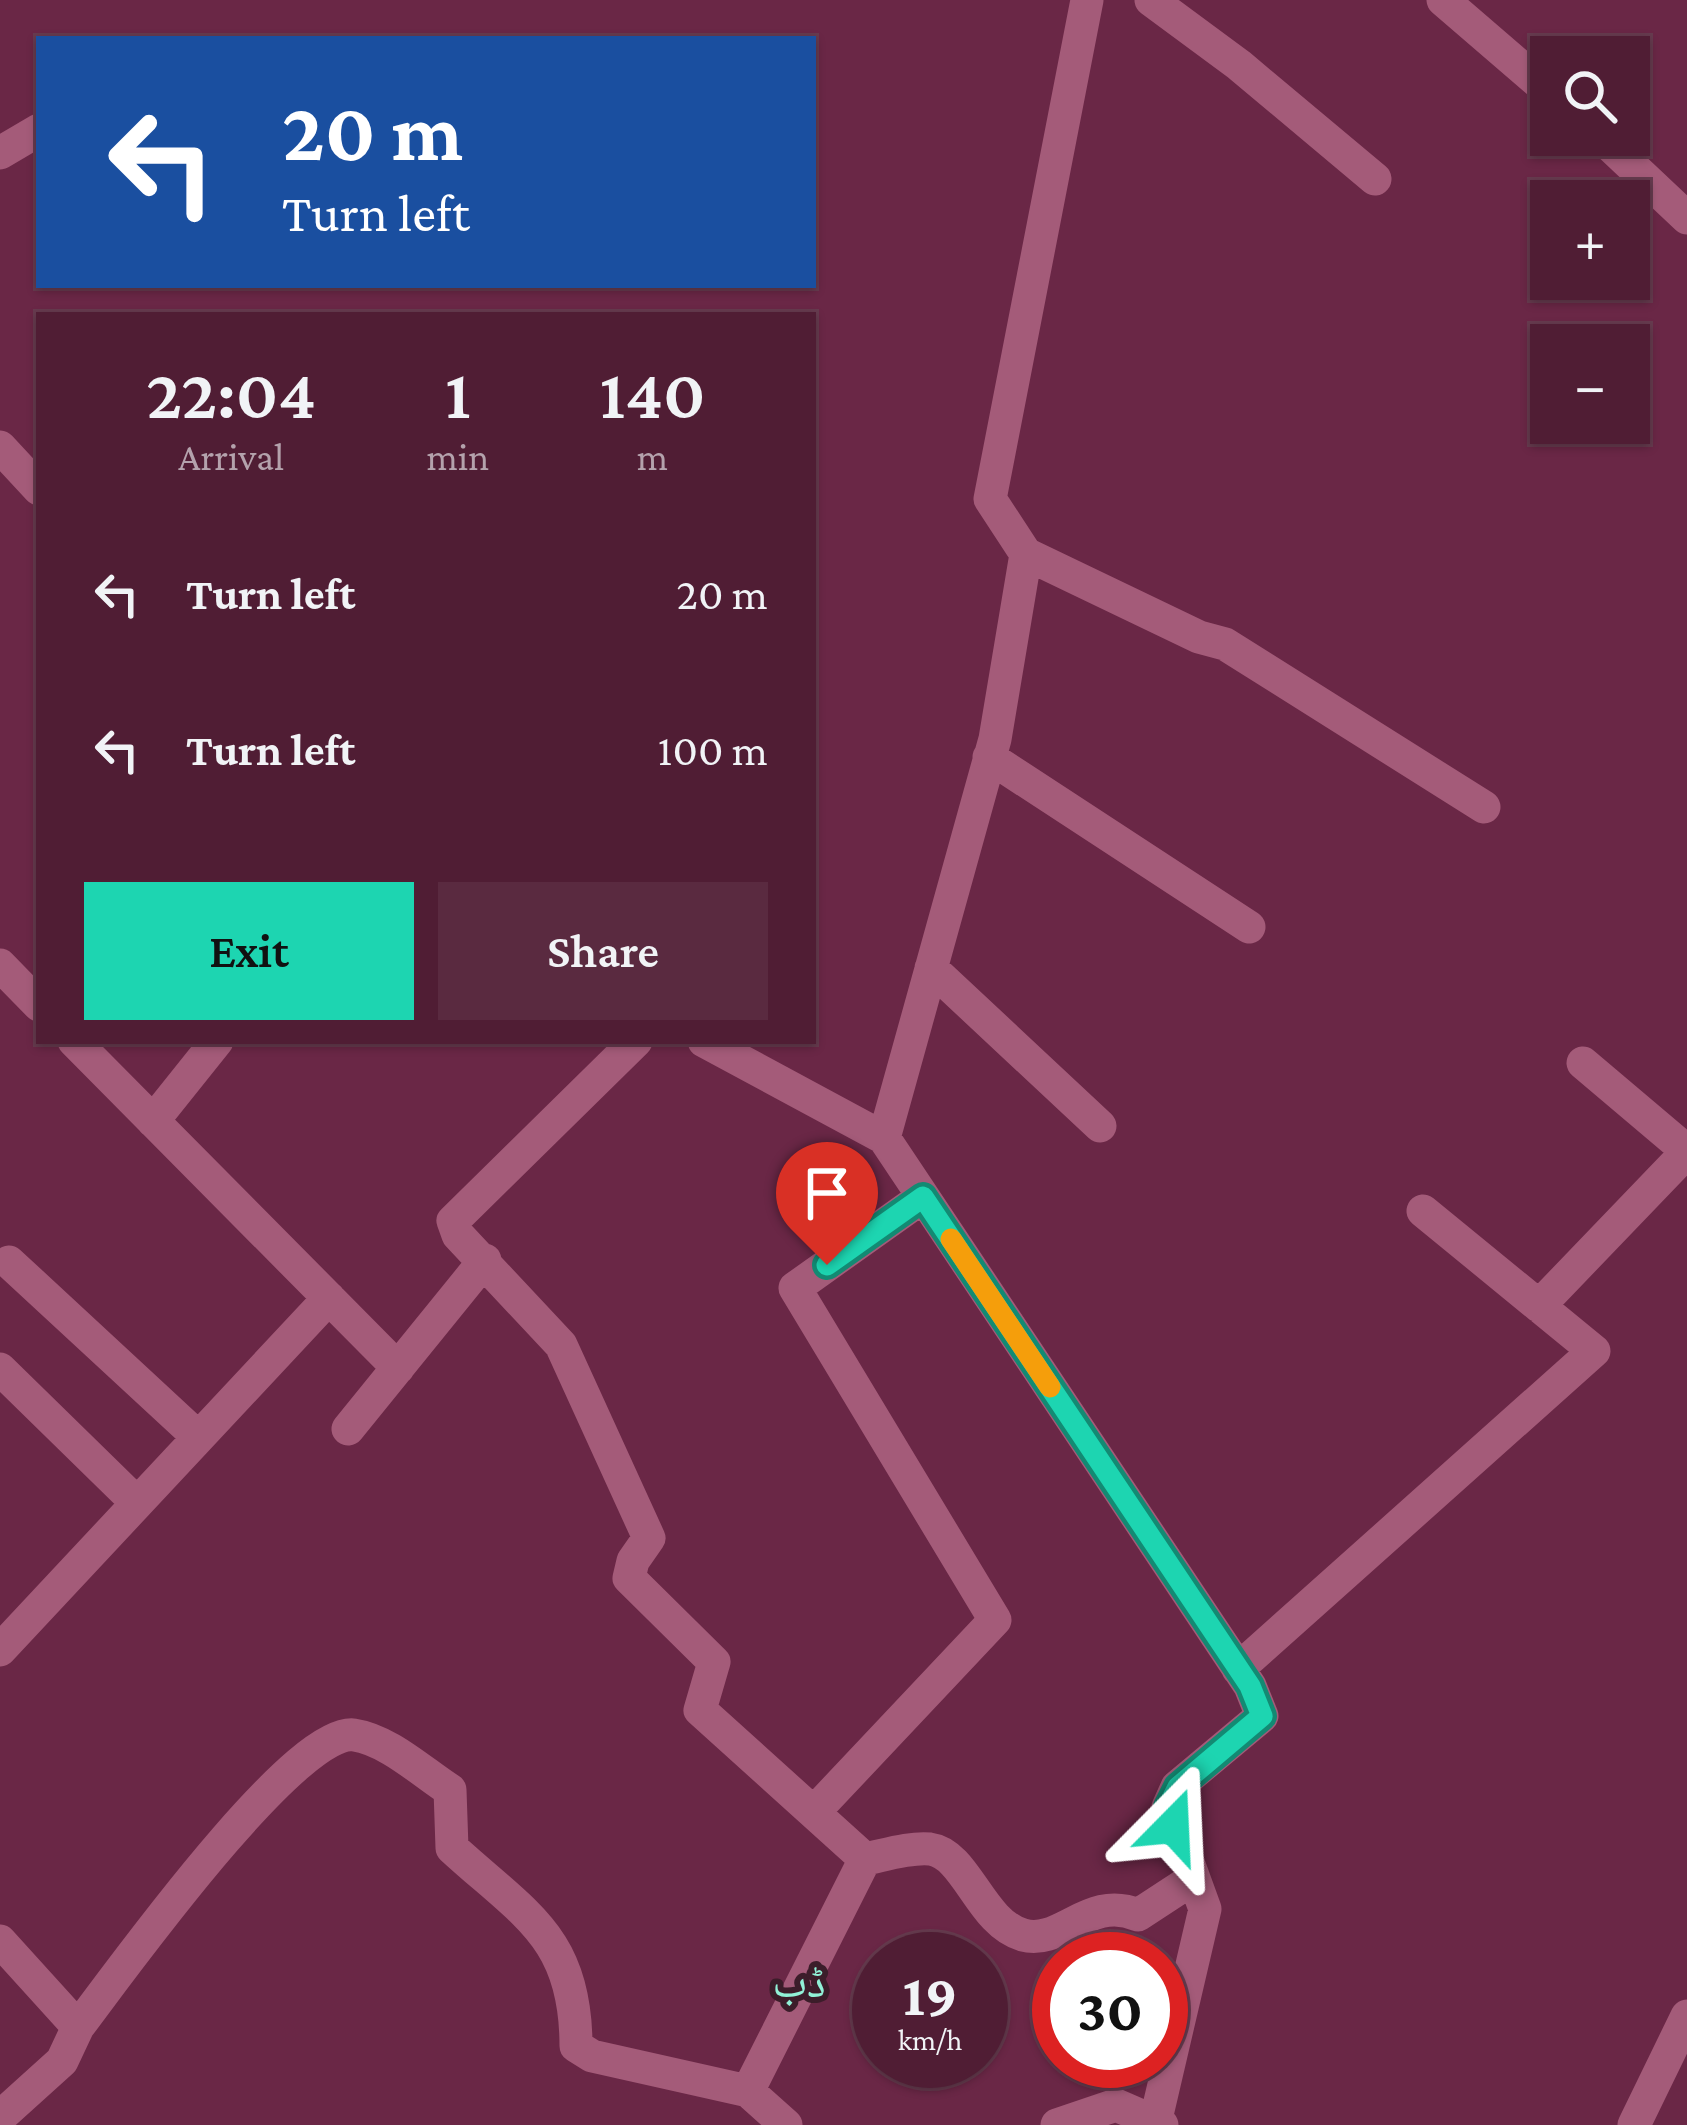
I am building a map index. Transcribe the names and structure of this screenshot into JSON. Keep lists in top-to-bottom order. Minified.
{"districts":["ڈب"],"page":{"map_buttons":["+","−"],"turn":["20 m","Turn left"],"eta":["22:04","Arrival","1","min","140","m"],"list":[{"name":"Turn left","value":"20 m"},{"name":"Turn left","value":"100 m"}],"buttons":["Exit","Share"],"speed":"19 km/h","limit":"30"}}
